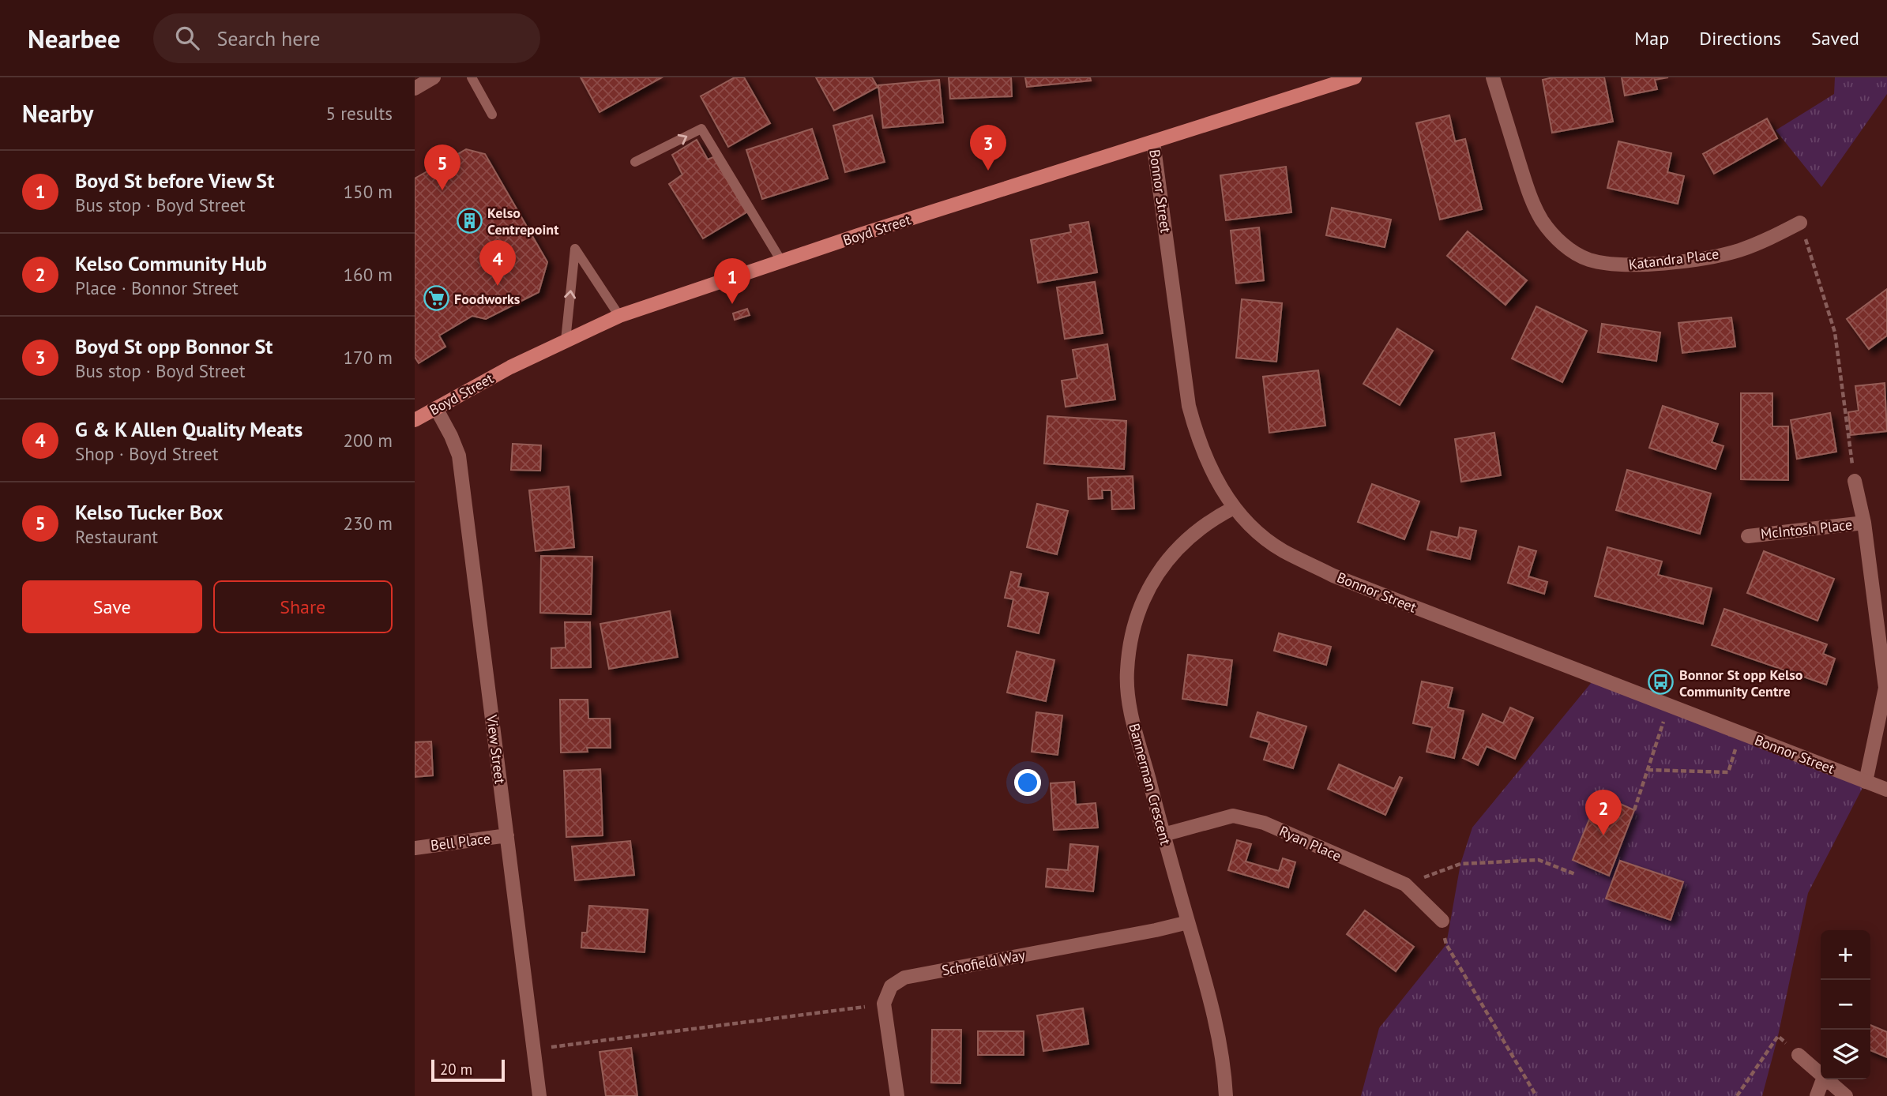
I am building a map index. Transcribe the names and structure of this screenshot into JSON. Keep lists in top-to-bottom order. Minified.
{"streets":{"main road":["Boyd Street"],"street":["Bonnor Street","Katandra Place","McIntosh Place","View Street","Bannerman Crescent","Bell Place","Ryan Place","Schofield Way"]},"crossings":[["Bonnor Street","Boyd Street"],["Bonnor Street","McIntosh Place"],["Bonnor Street","Bannerman Crescent"],["Boyd Street","View Street"],["View Street","Bell Place"],["Bannerman Crescent","Ryan Place"],["Bannerman Crescent","Schofield Way"]],"places":{"building":["Kelso Centrepoint"],"supermarket":["Foodworks"],"bus stop":["Bonnor St opp Kelso Community Centre"]},"scale_bar":"20 m","page":{"header":"Nearbee","search":"Search here","nav":["Map","Directions","Saved"],"heading":["Nearby","5 results"],"pins":["3","5","4","1","2"],"list":[{"mark":"1","name":"Boyd St before View St","note":"Bus stop · Boyd Street","value":"150 m"},{"mark":"2","name":"Kelso Community Hub","note":"Place · Bonnor Street","value":"160 m"},{"mark":"3","name":"Boyd St opp Bonnor St","note":"Bus stop · Boyd Street","value":"170 m"},{"mark":"4","name":"G & K Allen Quality Meats","note":"Shop · Boyd Street","value":"200 m"},{"mark":"5","name":"Kelso Tucker Box","note":"Restaurant","value":"230 m"}],"buttons":["Save","Share"],"map_buttons":["+","−"],"scale":"20 m"}}
